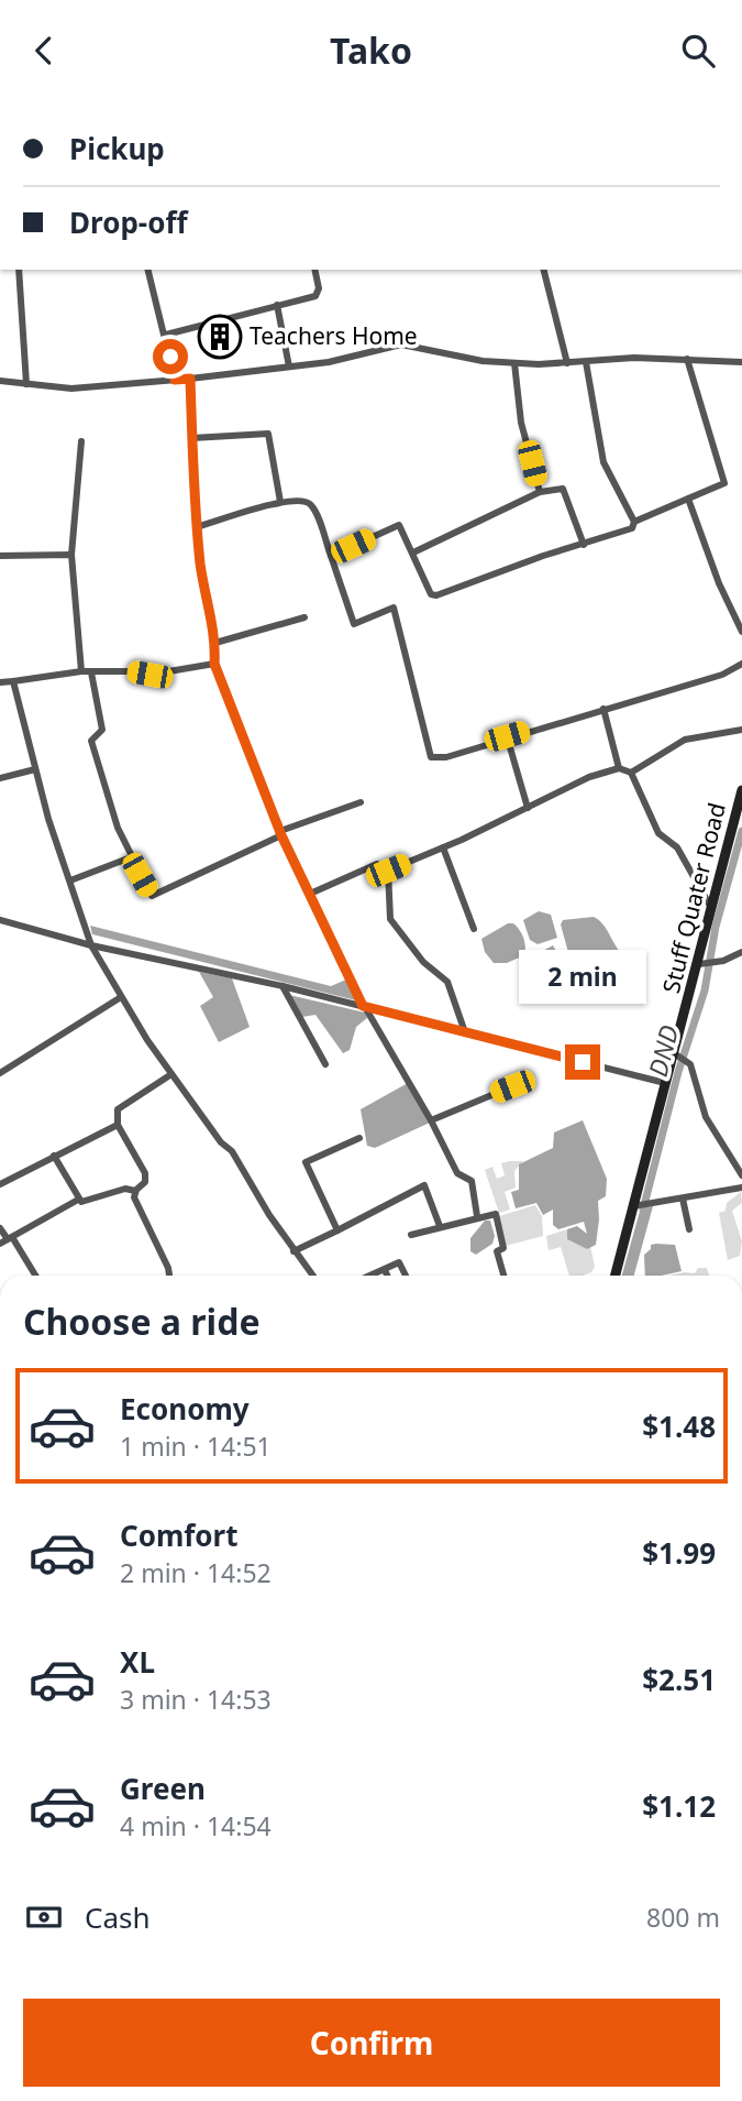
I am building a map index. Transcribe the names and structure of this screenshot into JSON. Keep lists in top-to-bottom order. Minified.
{"streets":{"street":["Stuff Quater Road"]},"water":["DND"],"places":{"building":["Teachers Home"]},"page":{"header":"Tako","banner":["Pickup","Drop-off"],"bubble":"2 min","heading":"Choose a ride","list":[{"name":"Economy","note":"1 min · 14:51","value":"$1.48"},{"name":"Comfort","note":"2 min · 14:52","value":"$1.99"},{"name":"XL","note":"3 min · 14:53","value":"$2.51"},{"name":"Green","note":"4 min · 14:54","value":"$1.12"}],"pay":["Cash","800 m"],"buttons":"Confirm"}}
